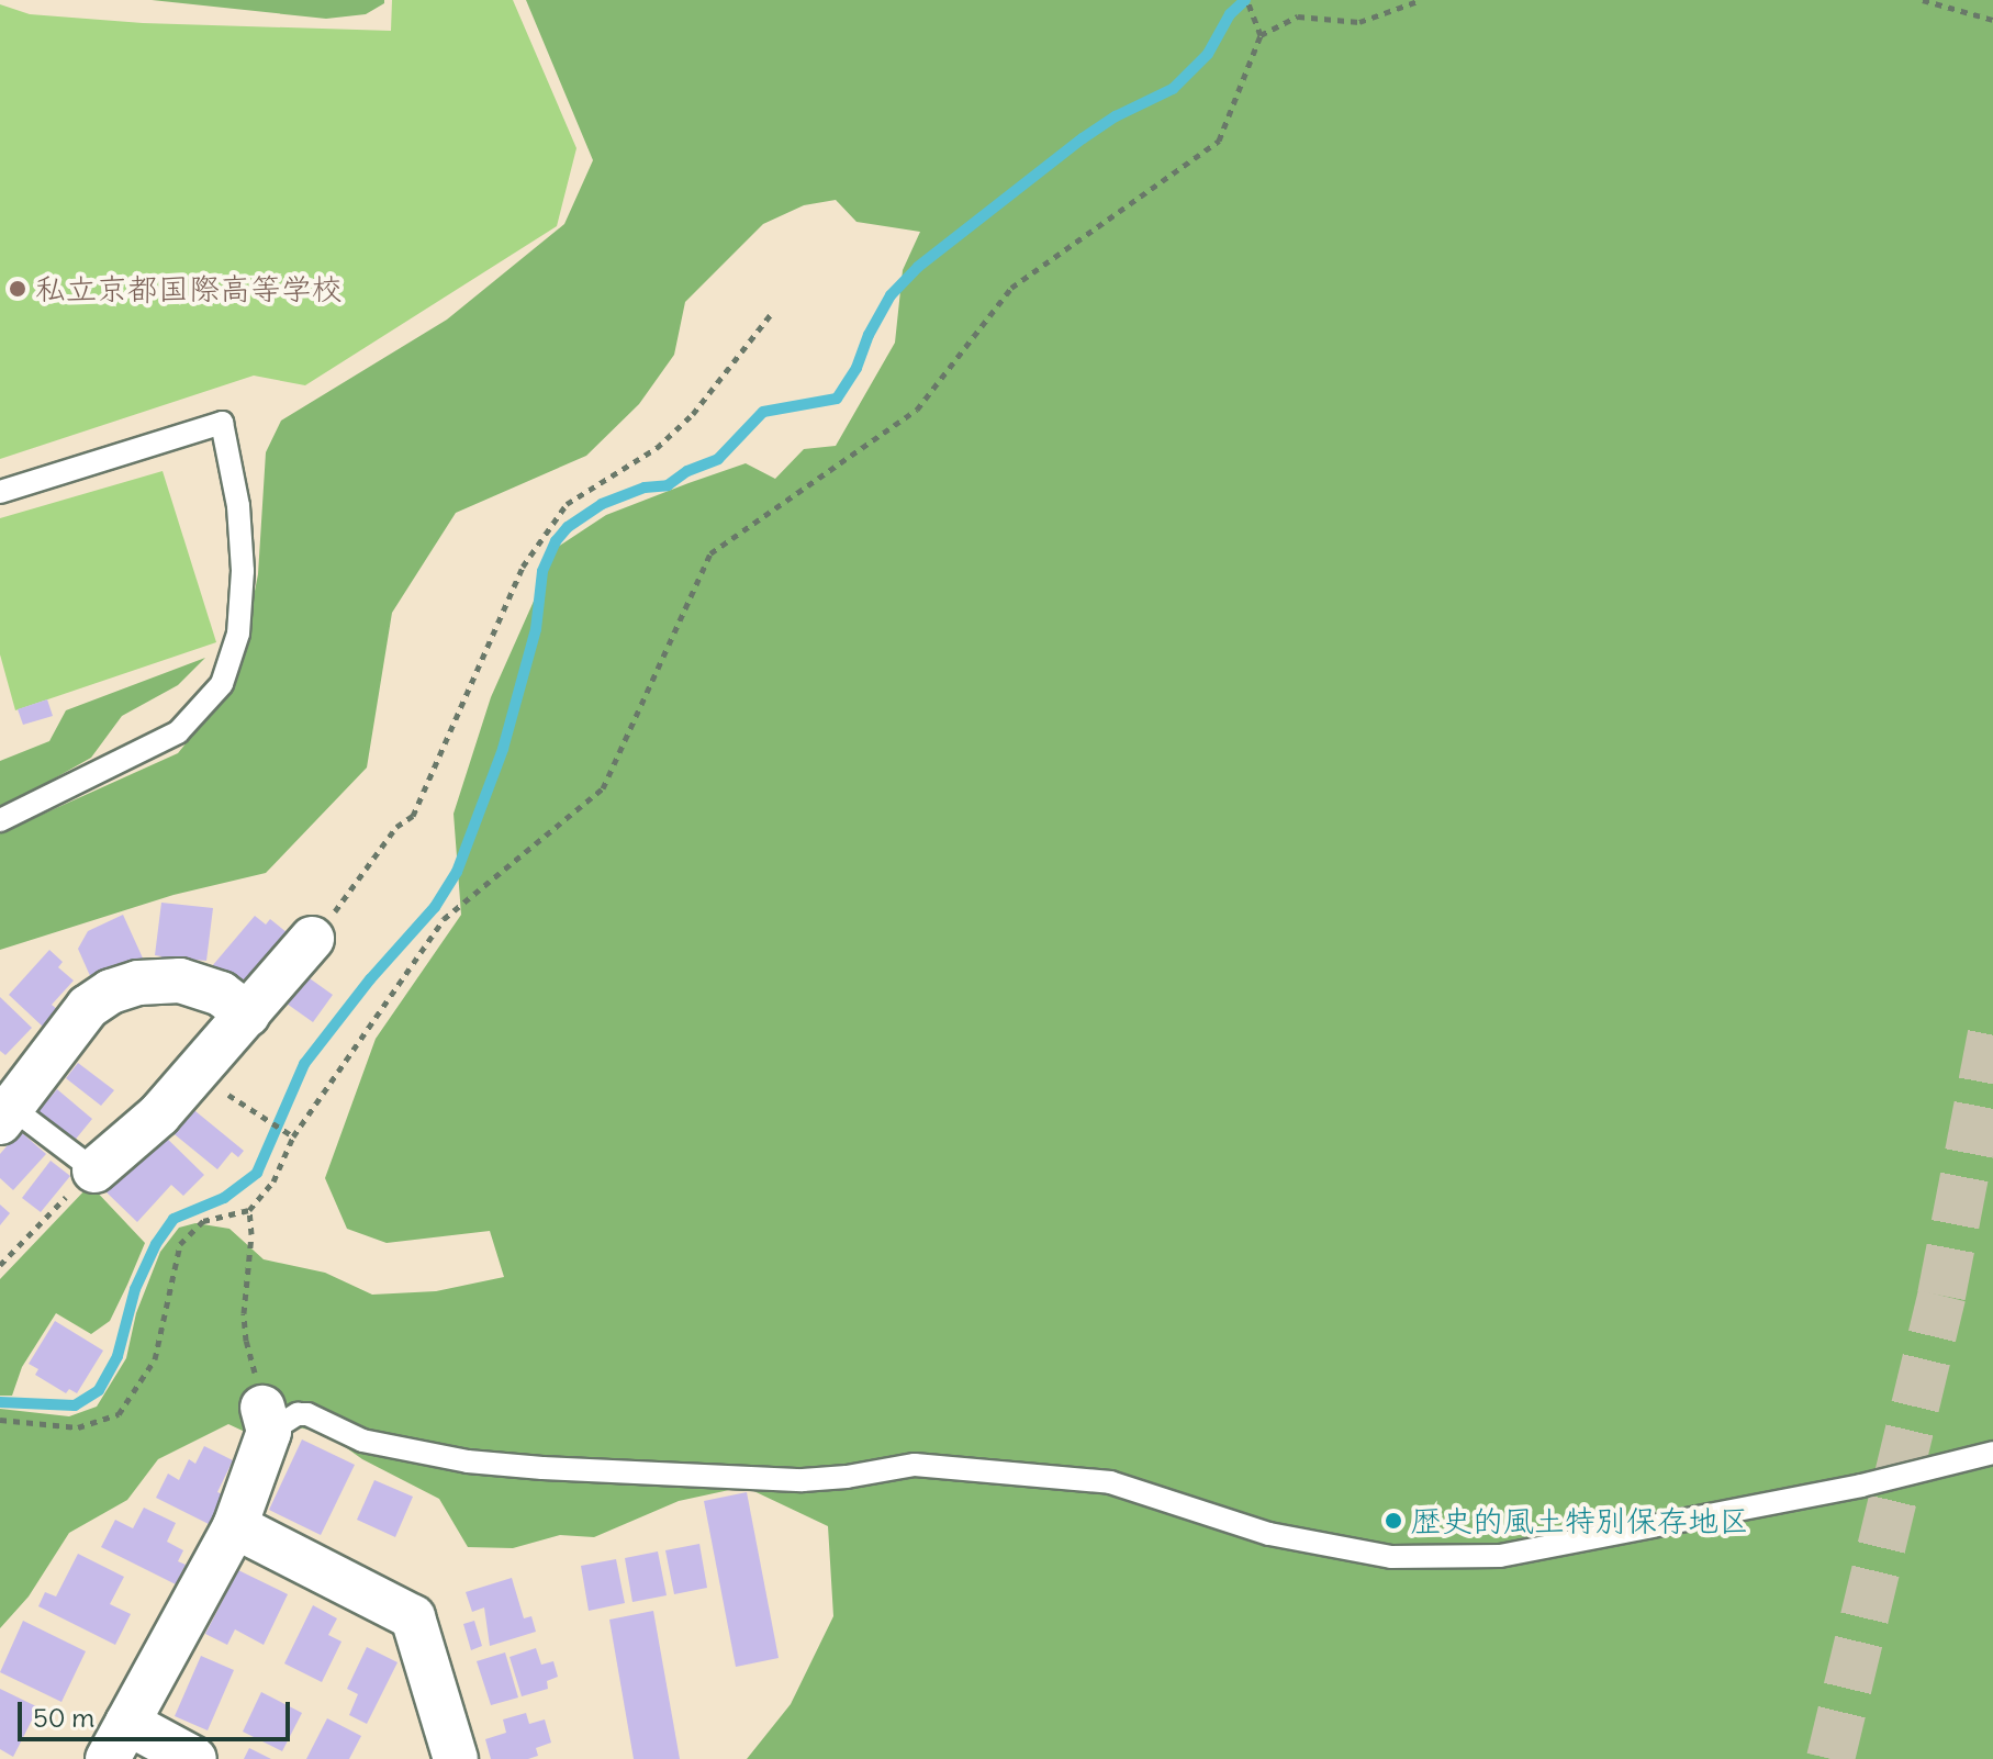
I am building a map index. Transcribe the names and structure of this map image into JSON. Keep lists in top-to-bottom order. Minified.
{"places":["私立京都国際高等学校","歴史的風土特別保存地区"],"scale_bar":"50 m"}
